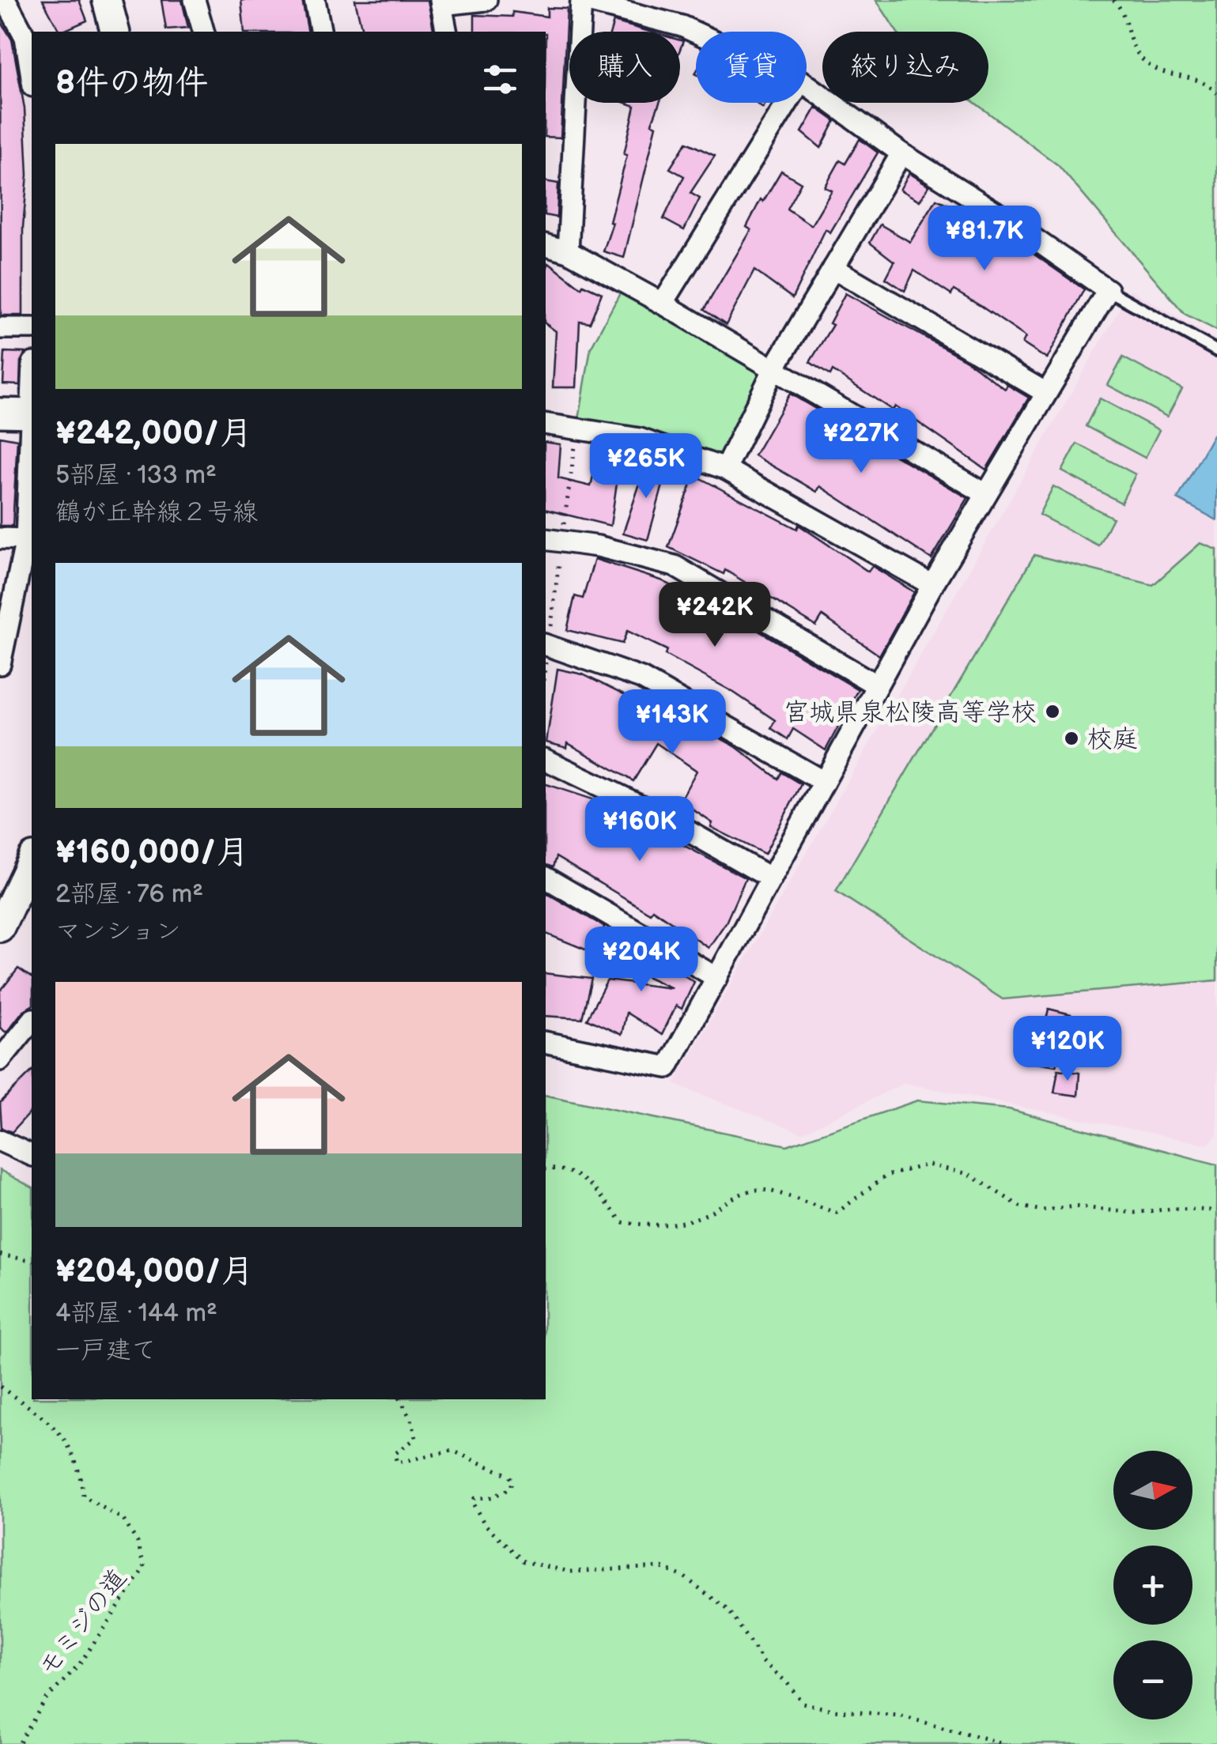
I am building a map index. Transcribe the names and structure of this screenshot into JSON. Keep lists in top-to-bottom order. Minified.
{"streets":{"path":["モミジの道"]},"places":["宮城県泉松陵高等学校","校庭"],"north":"right","page":{"chip":["購入","賃貸","絞り込み"],"heading":"8件の物件","list":[{"name":"¥242,000/月","note":"5部屋 · 133 m² · 鶴が丘幹線２号線"},{"name":"¥160,000/月","note":"2部屋 · 76 m² · マンション"},{"name":"¥204,000/月","note":"4部屋 · 144 m² · 一戸建て"}],"price":["¥81.7K","¥227K","¥265K","¥242K","¥143K","¥160K","¥204K","¥120K"],"map_buttons":["+","−"]}}
